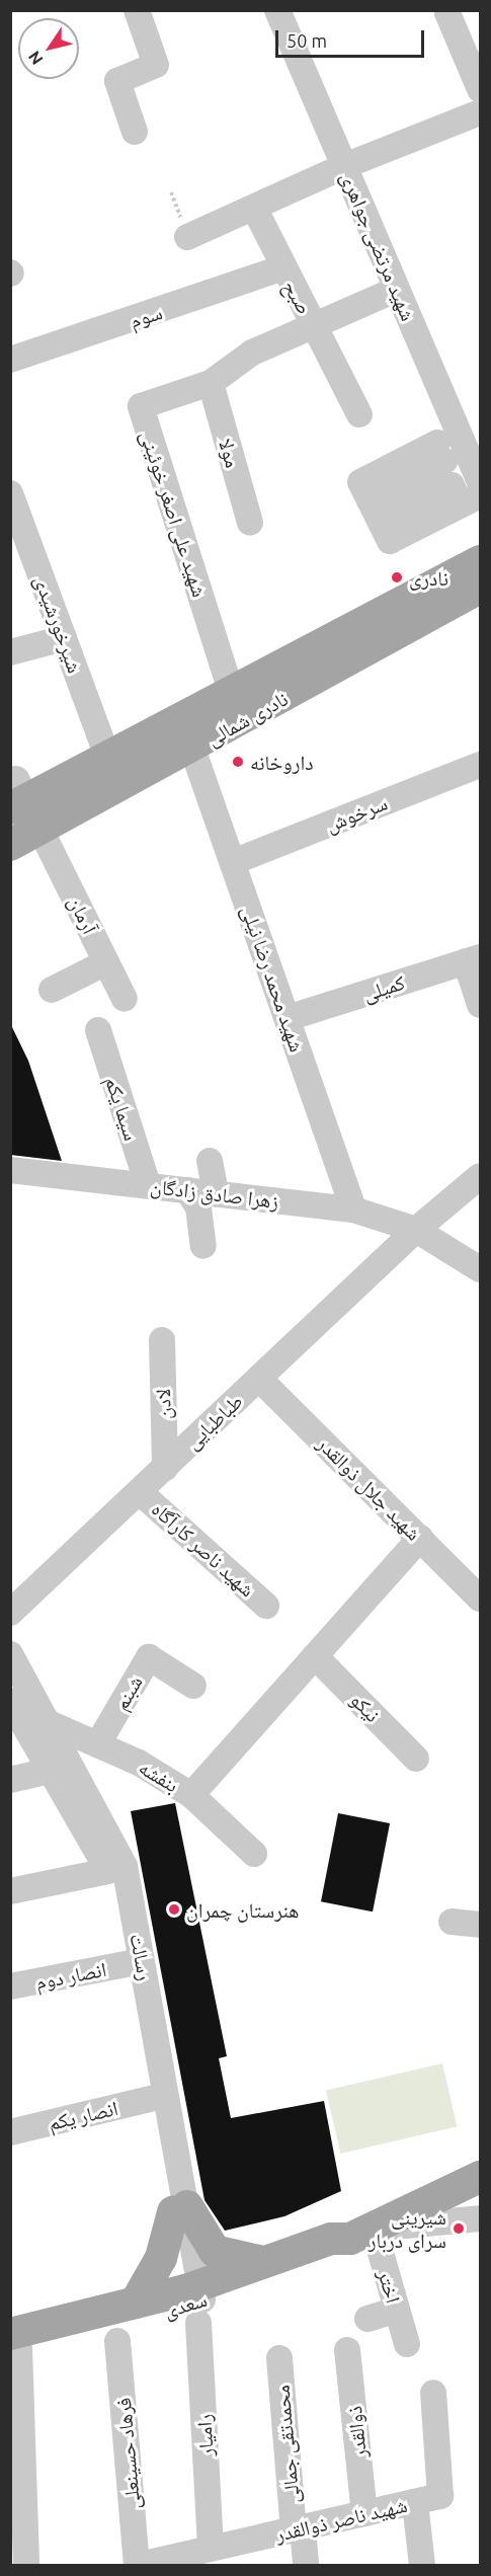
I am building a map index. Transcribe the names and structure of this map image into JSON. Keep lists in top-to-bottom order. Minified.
{"streets":{"main road":["نادری شمالی","سعدی"],"street":["شهید مرتضی جواهری","صبح","سوم","مولا","شهید علی اصغر خوئینی","شیرخورشیدی","سرخوش","آرمان","شهید محمد رضا نیلی","کمیلی","سیما یکم","زهرا صادق زادگان","لادن","طباطبایی","شهید جلال ذوالقدر","شهید ناصر کارآگاه","شبنم","نیکو","بنفشه","رسالت","انصار دوم","انصار یکم","اختر","ذوالقدر","رامیار","محمدتقی جمالی","فرهاد حسینعلی","شهید ناصر ذوالقدر"]},"crossings":[["صبح","سوم"],["مولا","شهید علی اصغر خوئینی"],["شهید علی اصغر خوئینی","نادری شمالی"],["شیرخورشیدی","نادری شمالی"],["نادری شمالی","آرمان"],["نادری شمالی","شهید محمد رضا نیلی"],["سرخوش","شهید محمد رضا نیلی"],["شهید محمد رضا نیلی","کمیلی"],["شهید محمد رضا نیلی","زهرا صادق زادگان"],["سیما یکم","زهرا صادق زادگان"],["زهرا صادق زادگان","طباطبایی"],["لادن","طباطبایی"],["طباطبایی","شهید جلال ذوالقدر"],["طباطبایی","شهید ناصر کارآگاه"],["شبنم","بنفشه"],["بنفشه","رسالت"],["رسالت","انصار دوم"],["رسالت","انصار یکم"],["رسالت","سعدی"],["رسالت","رامیار"],["اختر","سعدی"],["سعدی","رامیار"],["ذوالقدر","شهید ناصر ذوالقدر"],["رامیار","شهید ناصر ذوالقدر"],["محمدتقی جمالی","شهید ناصر ذوالقدر"],["فرهاد حسینعلی","شهید ناصر ذوالقدر"]],"places":["نادری","داروخانه","هنرستان چمران","شیرینی سرای دربار"],"scale_bar":"50 m","north":"bottom left"}
